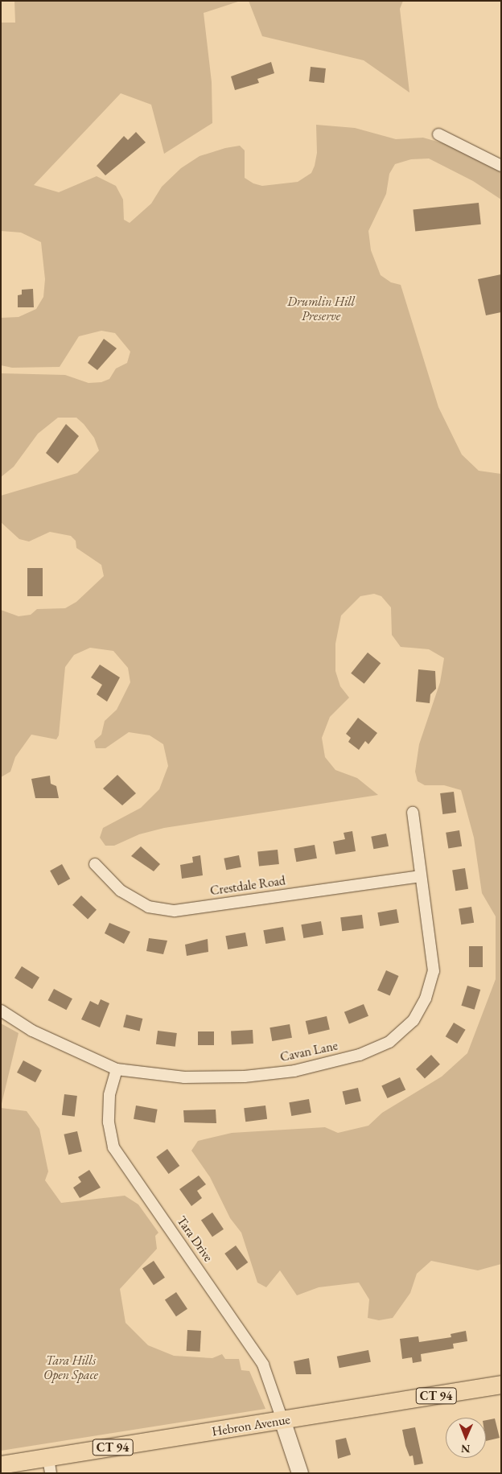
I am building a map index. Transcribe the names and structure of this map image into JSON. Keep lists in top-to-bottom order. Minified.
{"streets":{"main road":["CT 94","Hebron Avenue"],"street":["Crestdale Road","Cavan Lane","Tara Drive"]},"crossings":[["Crestdale Road","Cavan Lane"],["Cavan Lane","Tara Drive"],["Tara Drive","Hebron Avenue"]],"parks":["Drumlin Hill Preserve","Tara Hills Open Space"],"north":"bottom"}
